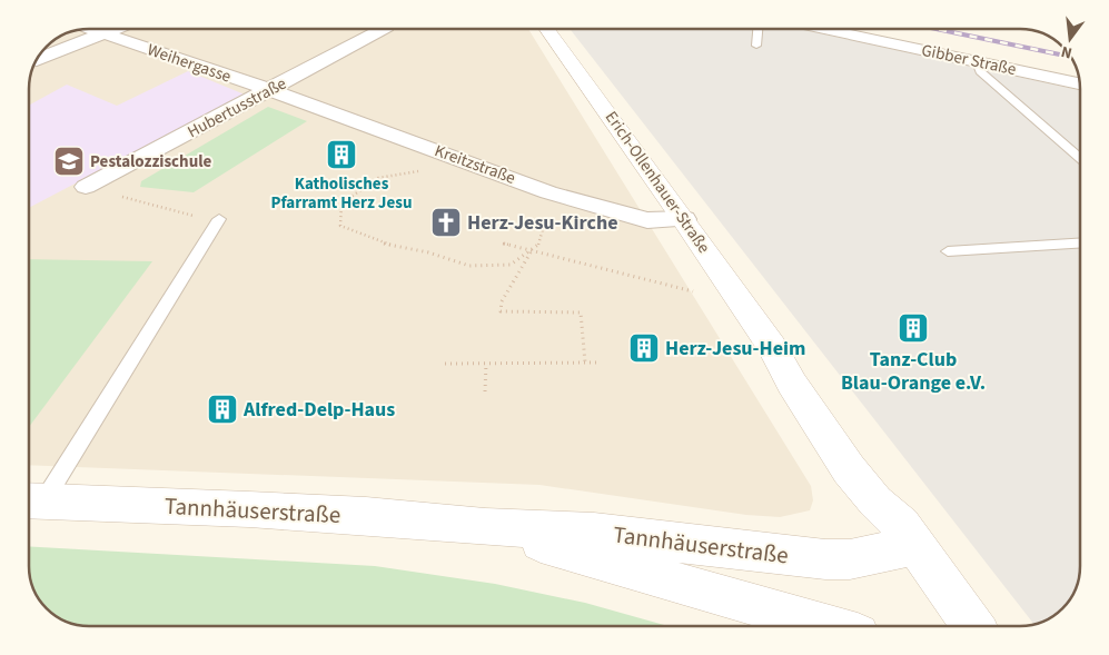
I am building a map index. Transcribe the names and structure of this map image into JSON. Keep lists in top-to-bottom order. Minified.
{"streets":{"street":["Gibber Straße","Weihergasse","Hubertusstraße","Kreitzstraße","Erich-Ollenhauer-Straße","Tannhäuserstraße"]},"crossings":[["Weihergasse","Hubertusstraße"],["Weihergasse","Kreitzstraße"],["Hubertusstraße","Kreitzstraße"],["Kreitzstraße","Erich-Ollenhauer-Straße"],["Erich-Ollenhauer-Straße","Tannhäuserstraße"]],"places":{"building":["Katholisches Pfarramt Herz Jesu","Tanz-Club Blau-Orange e.V.","Herz-Jesu-Heim","Alfred-Delp-Haus"],"school or university":["Pestalozzischule"],"church":["Herz-Jesu-Kirche"]},"north":"bottom"}
